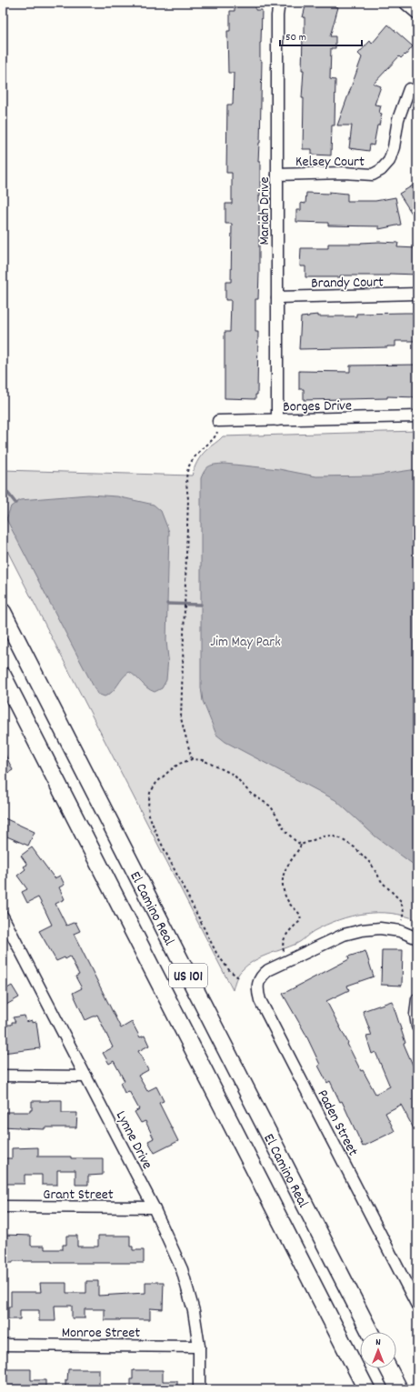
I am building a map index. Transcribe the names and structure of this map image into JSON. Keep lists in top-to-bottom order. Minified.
{"streets":{"highway":["El Camino Real","US 101"],"street":["Kelsey Court","Mariah Drive","Brandy Court","Borges Drive","Paden Street","Lynne Drive","Grant Street","Monroe Street"]},"crossings":[["Kelsey Court","Mariah Drive"],["Mariah Drive","Brandy Court"],["Mariah Drive","Borges Drive"],["Lynne Drive","Grant Street"],["Lynne Drive","Monroe Street"]],"parks":["Jim May Park"],"scale_bar":"50 m","north":"top"}
